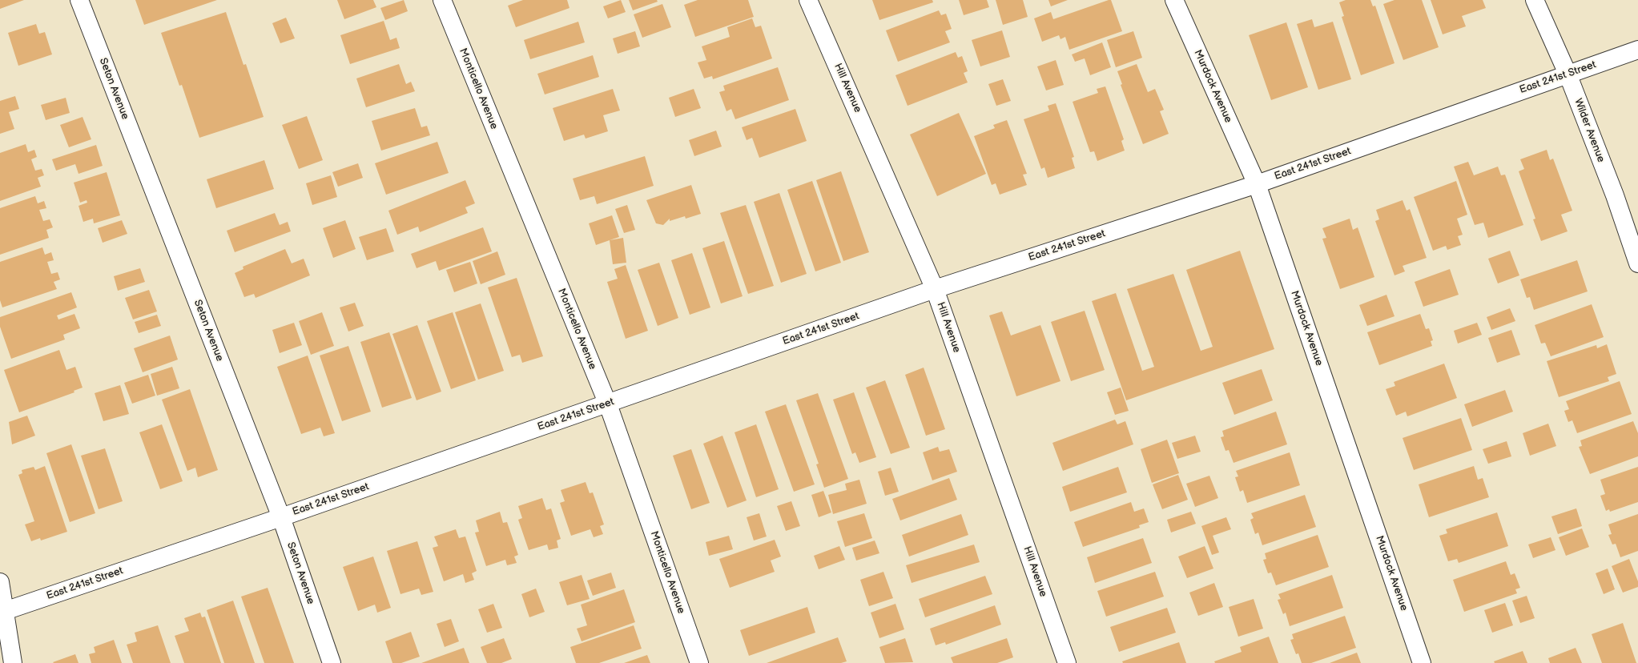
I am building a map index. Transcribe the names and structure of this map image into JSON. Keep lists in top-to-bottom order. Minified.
{"streets":{"street":["East 241st Street","Murdock Avenue","Hill Avenue","Seton Avenue","Monticello Avenue","Wilder Avenue"]},"crossings":[["East 241st Street","Murdock Avenue"],["East 241st Street","Hill Avenue"],["East 241st Street","Seton Avenue"],["East 241st Street","Monticello Avenue"],["East 241st Street","Wilder Avenue"]]}
